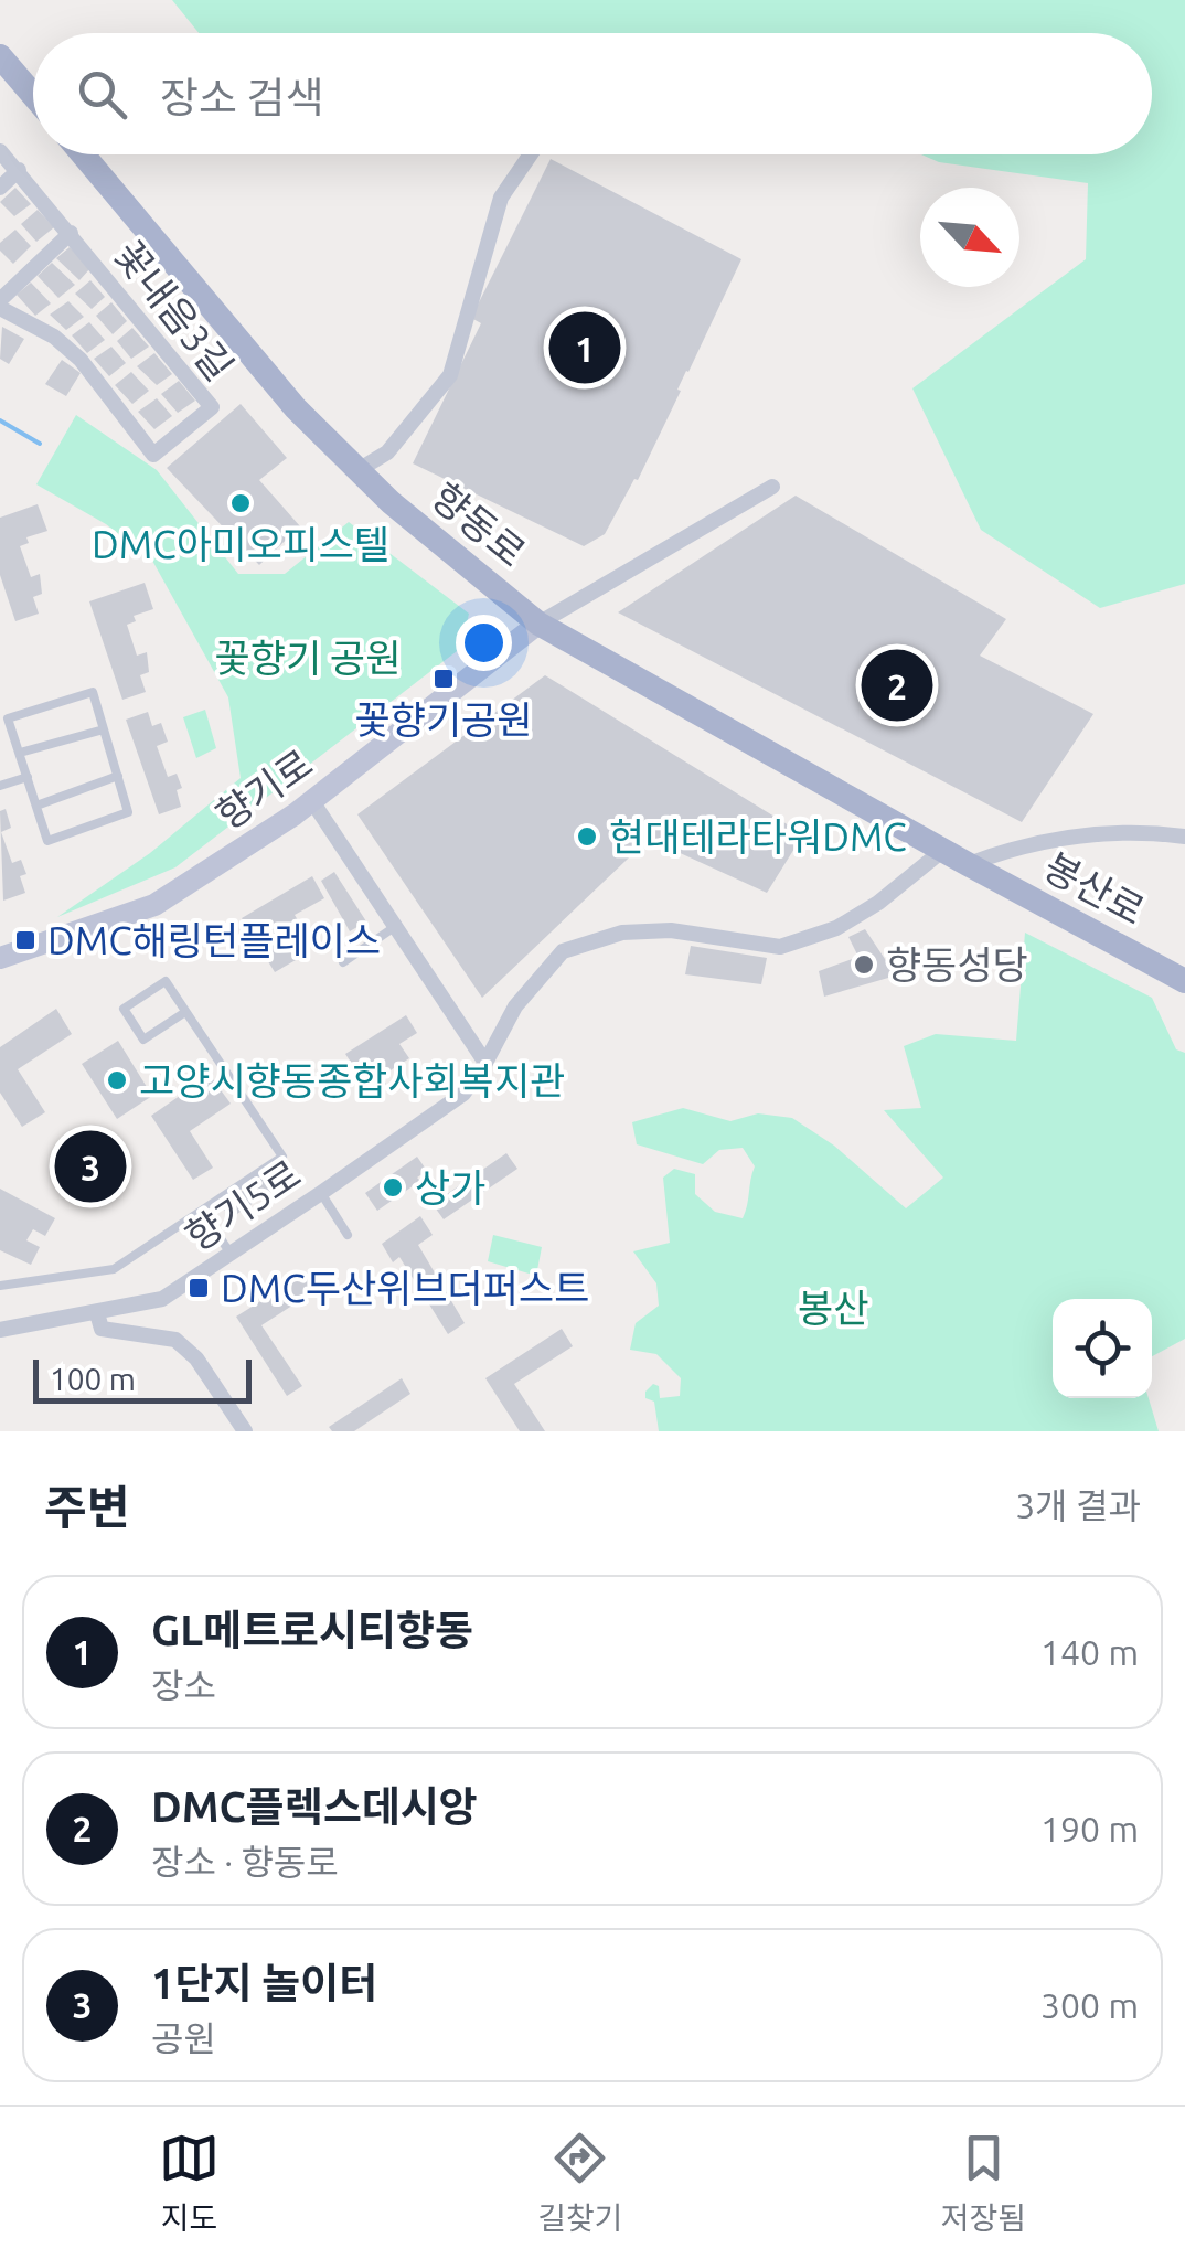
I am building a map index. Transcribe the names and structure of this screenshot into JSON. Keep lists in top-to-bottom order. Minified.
{"streets":{"main road":["향동로","향기로","봉산로"],"street":["꽃내음3길","향기5로"]},"crossings":[["향동로","향기로"],["향동로","봉산로"],["향동로","향기5로"],["봉산로","향기5로"]],"parks":["꽃향기 공원","봉산"],"places":{"other":["DMC아미오피스텔","현대테라타워DMC","향동성당","고양시향동종합사회복지관","상가"],"transit":["꽃향기공원","DMC해링턴플레이스","DMC두산위브더퍼스트"]},"scale_bar":"100 m","north":"bottom right","page":{"search":"장소 검색","pins":["1","2","3"],"scale":"100 m","heading":["주변","3개 결과"],"list":[{"mark":"1","name":"GL메트로시티향동","note":"장소","value":"140 m"},{"mark":"2","name":"DMC플렉스데시앙","note":"장소 · 향동로","value":"190 m"},{"mark":"3","name":"1단지 놀이터","note":"공원","value":"300 m"}],"nav":["지도","길찾기","저장됨"]}}
